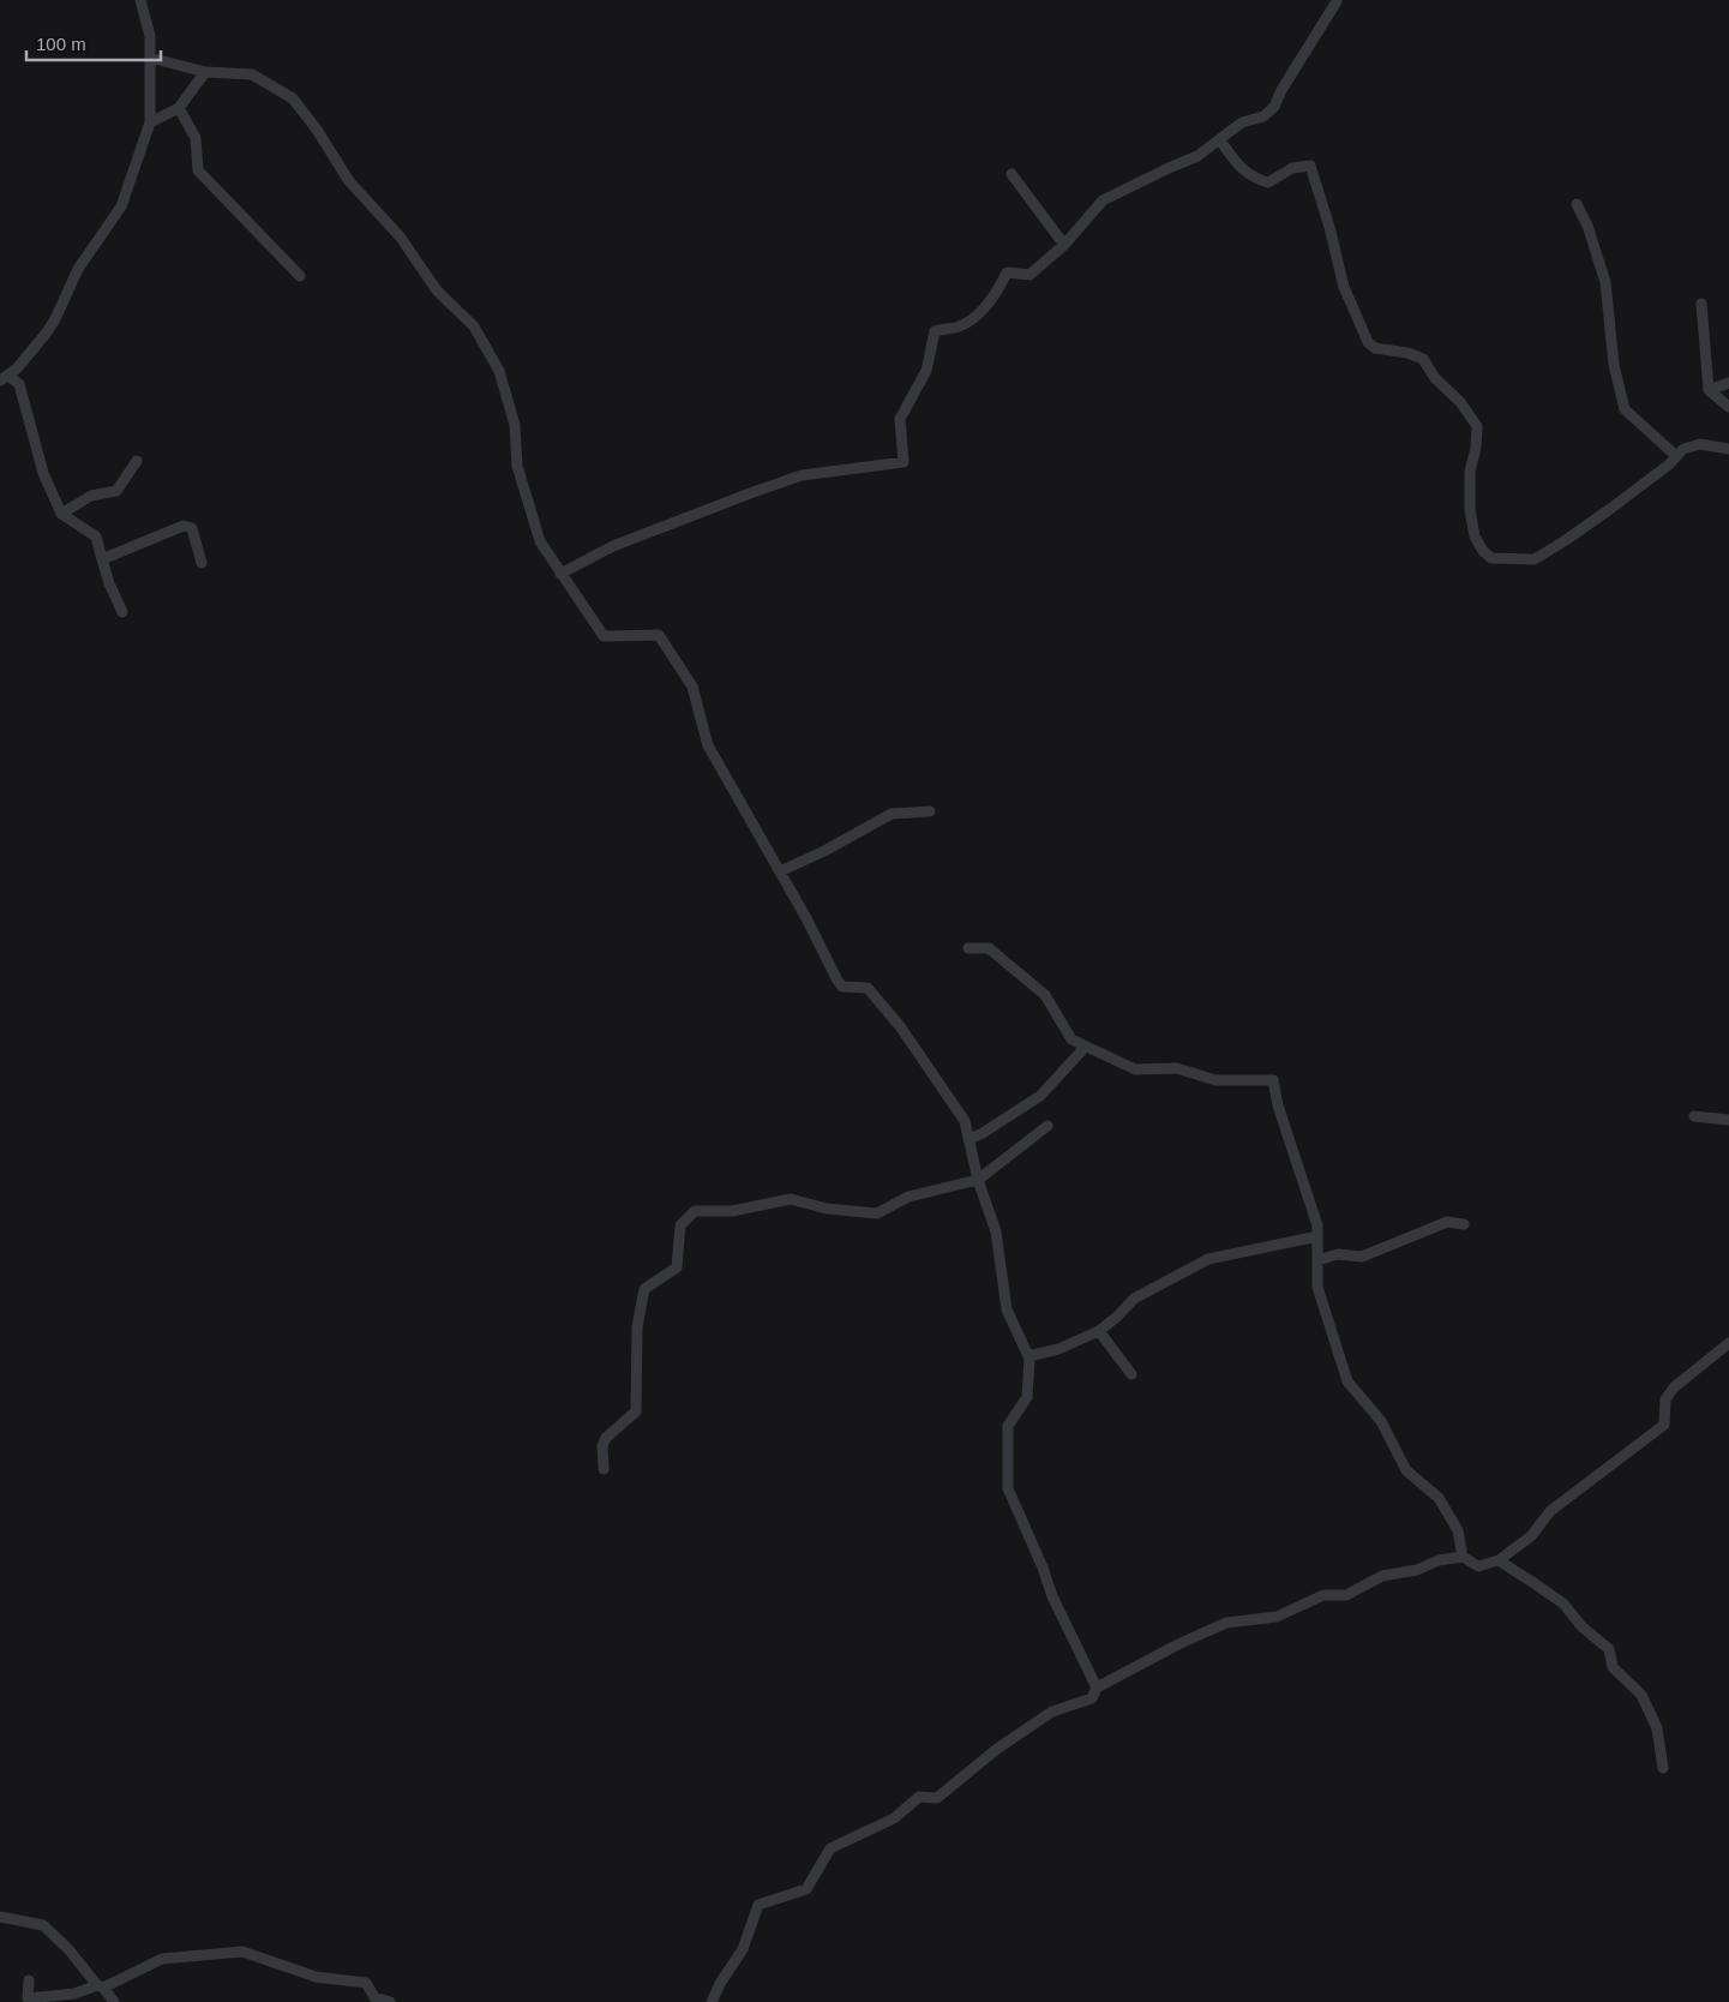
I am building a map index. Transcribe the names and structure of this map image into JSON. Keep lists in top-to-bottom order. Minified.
{"scale_bar":"100 m"}
